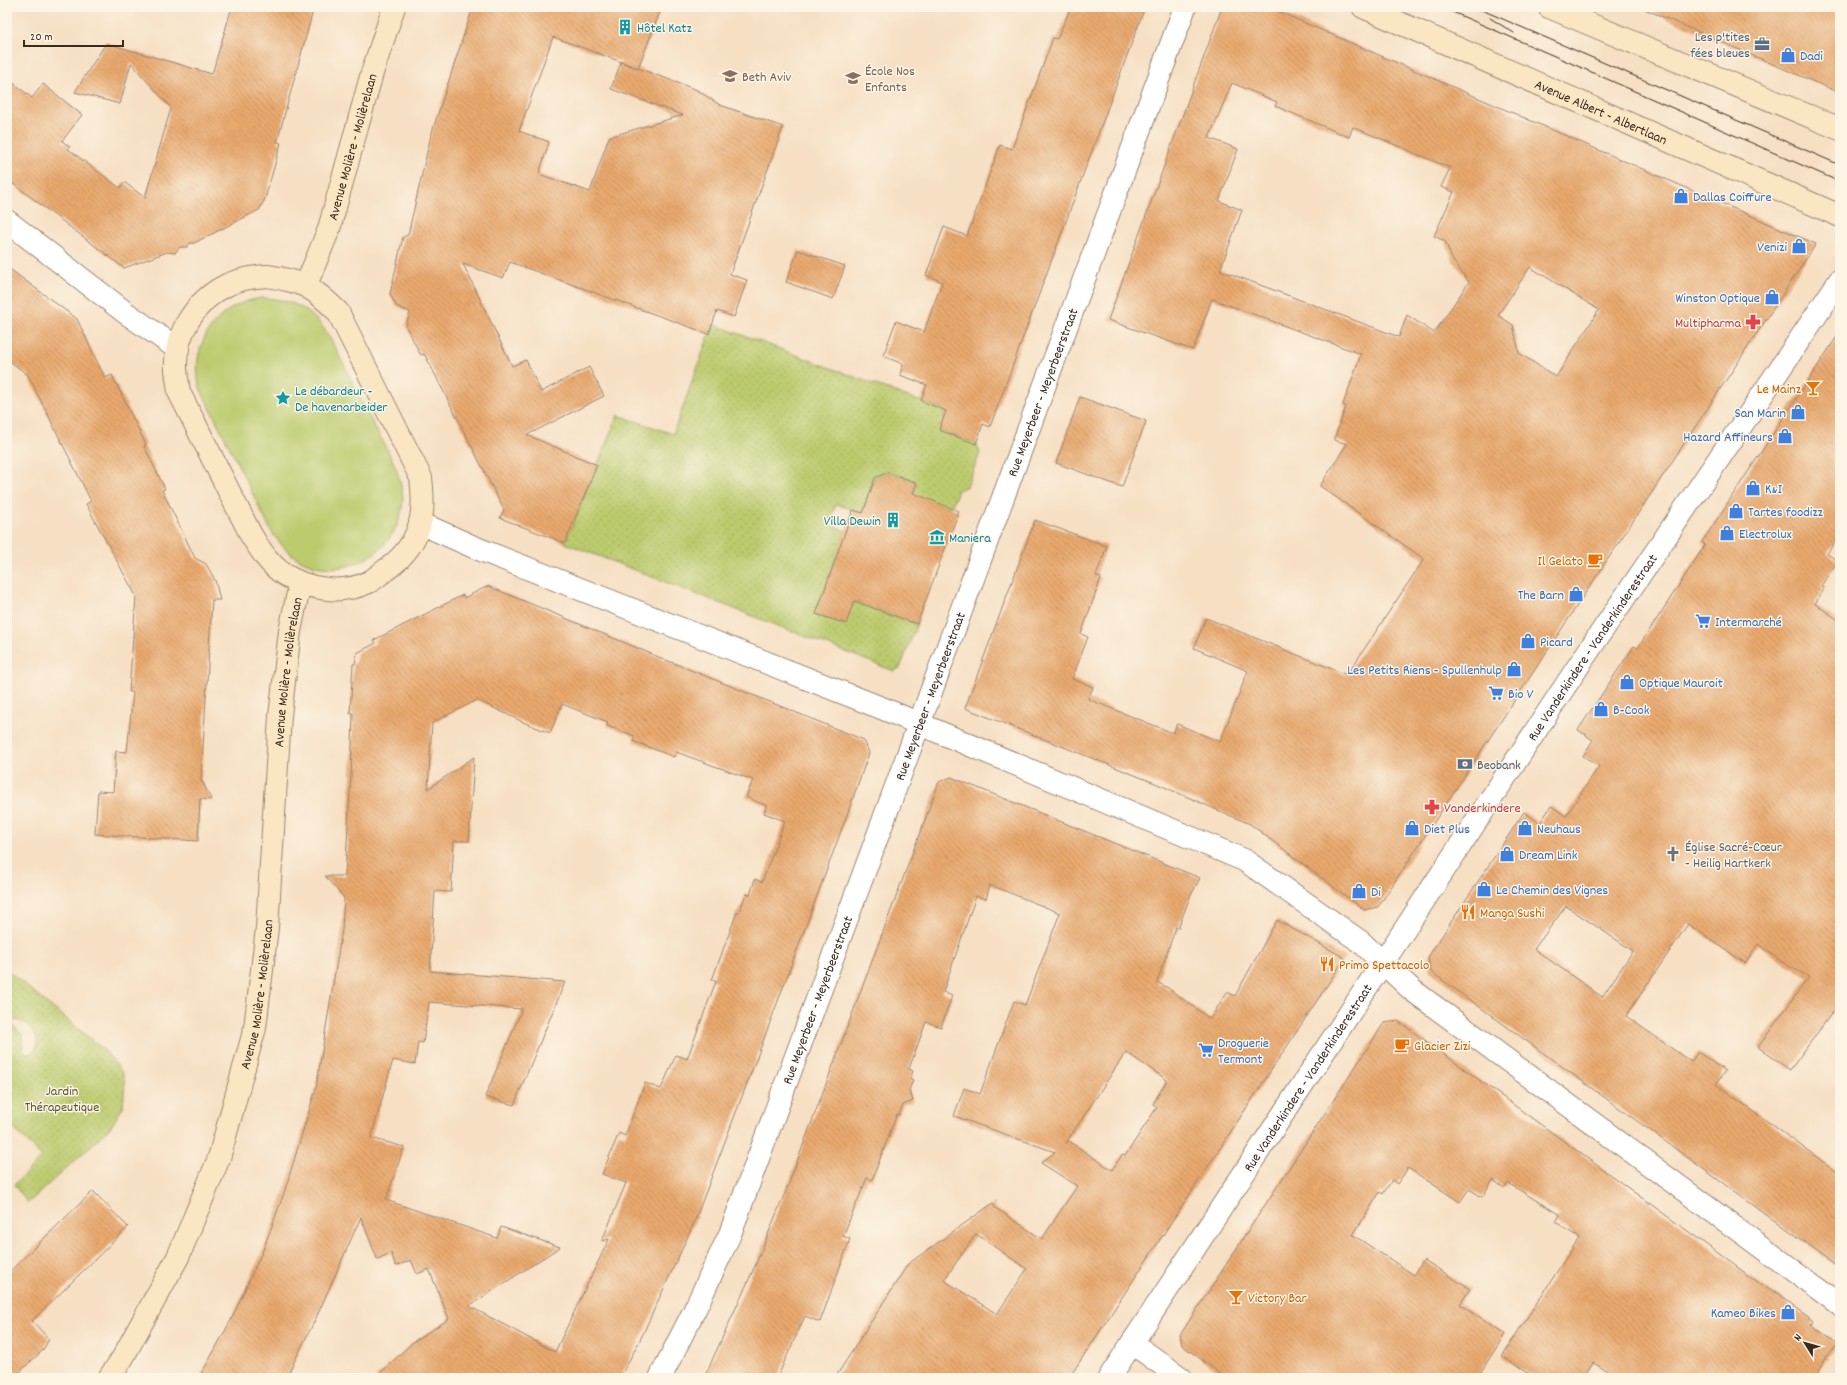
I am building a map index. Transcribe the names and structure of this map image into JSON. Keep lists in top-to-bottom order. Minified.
{"streets":{"street":["Avenue Albert - Albertlaan","Avenue Molière - Molièrelaan","Rue Meyerbeer - Meyerbeerstraat","Rue Vanderkindere - Vanderkinderestraat"]},"parks":["Jardin Thérapeutique"],"places":{"building":["Hôtel Katz","Villa Dewin"],"office":["Les p'tites fées bleues"],"shop":["Dadi","Dallas Coiffure","Venizi","Winston Optique","San Marin","Hazard Affineurs","K&I","Tartes foodizz","Electrolux","The Barn","Picard","Les Petits Riens - Spullenhulp","Optique Mauroit","B-Cook","Diet Plus","Neuhaus","Dream Link","Le Chemin des Vignes","Di","Kameo Bikes"],"school or university":["Beth Aviv","École Nos Enfants"],"pharmacy":["Multipharma","Vanderkindere"],"bar":["Le Mainz","Victory Bar"],"place":["Le débardeur - De havenarbeider"],"museum":["Maniera"],"cafe":["Il Gelato","Glacier Zizi"],"supermarket":["Intermarché","Bio V","Droguerie Termont"],"bank":["Beobank"],"church":["Église Sacré-Cœur - Heilig Hartkerk"],"restaurant":["Manga Sushi","Primo Spettacolo"]},"scale_bar":"20 m","north":"top left"}
